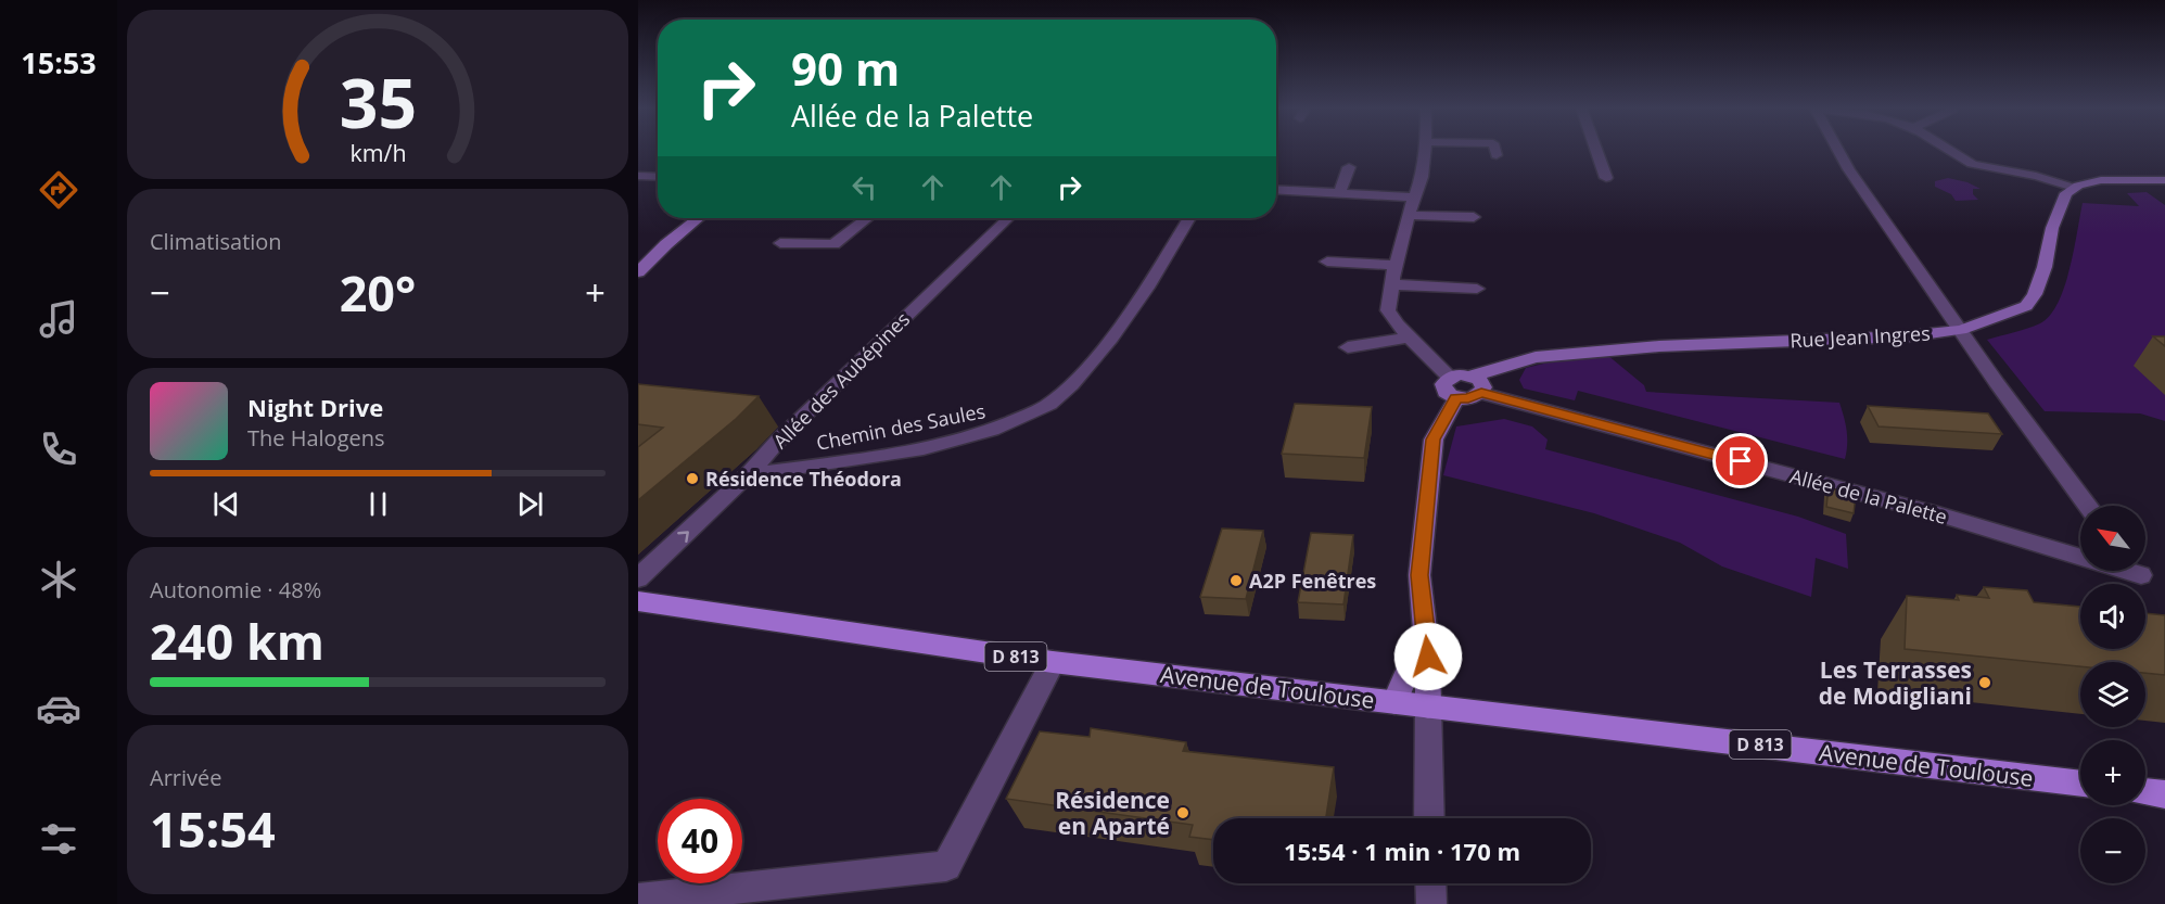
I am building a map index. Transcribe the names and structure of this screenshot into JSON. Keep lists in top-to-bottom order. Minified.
{"streets":{"main road":["D 813","Avenue de Toulouse"],"street":["Rue Jean Ingres","Allée des Aubépines","Chemin des Saules","Allée de la Palette"]},"crossings":[["Rue Jean Ingres","Allée de la Palette"],["Allée des Aubépines","Chemin des Saules"]],"places":["Résidence Théodora","A2P Fenêtres","Les Terrasses de Modigliani","Résidence en Aparté"],"north":"top left","page":{"tabs":"15:53","turn":["90 m","Allée de la Palette"],"tile":["Climatisation",["Autonomie · 48%","240 km"],["Arrivée","15:54"]],"heat":["−","20°","+"],"song":["Night Drive","The Halogens"],"map_buttons":["+","−"],"limit":"40","trip":"15:54 · 1 min · 170 m","gauge":["35","km/h"]}}
